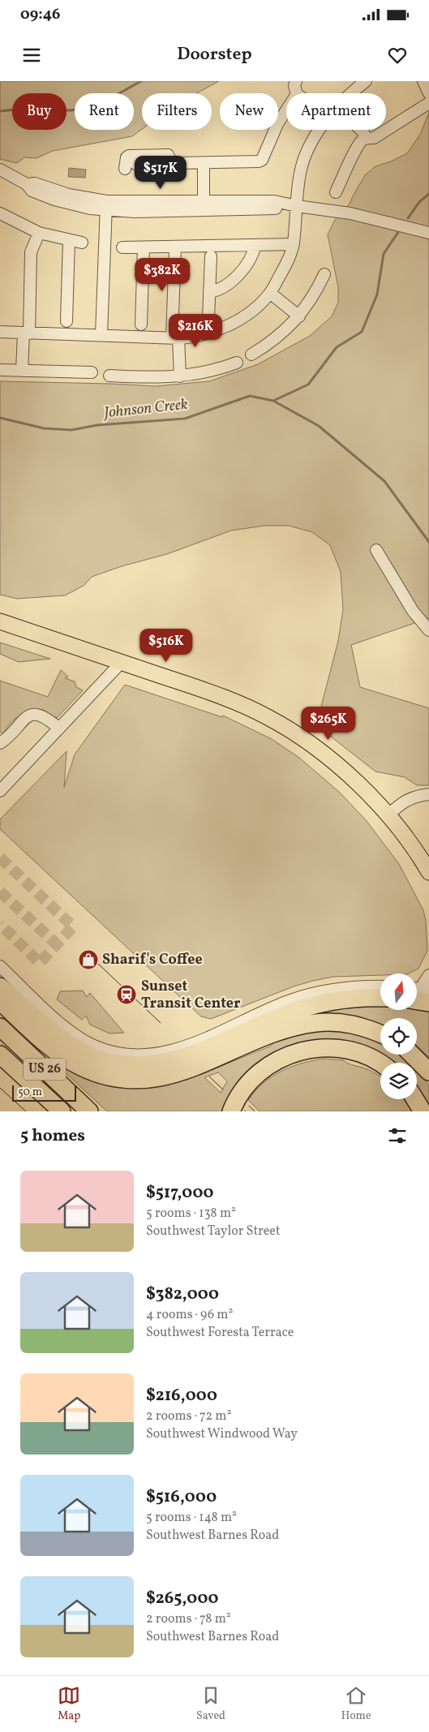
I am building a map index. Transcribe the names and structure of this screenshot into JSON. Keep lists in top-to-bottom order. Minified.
{"streets":{"highway":["US 26"]},"water":["Johnson Creek"],"places":{"shop":["Sharif's Coffee"],"station":["Sunset Transit Center"]},"scale_bar":"50 m","north":"top","page":{"status":"09:46","header":"Doorstep","chip":["Buy","Rent","Filters","New","Apartment"],"price":["$517K","$382K","$216K","$516K","$265K"],"scale":"50 m","heading":"5 homes","list":[{"name":"$517,000","note":"5 rooms · 138 m² · Southwest Taylor Street"},{"name":"$382,000","note":"4 rooms · 96 m² · Southwest Foresta Terrace"},{"name":"$216,000","note":"2 rooms · 72 m² · Southwest Windwood Way"},{"name":"$516,000","note":"5 rooms · 148 m² · Southwest Barnes Road"},{"name":"$265,000","note":"2 rooms · 78 m² · Southwest Barnes Road"}],"tabs":["Map","Saved","Home"]}}
